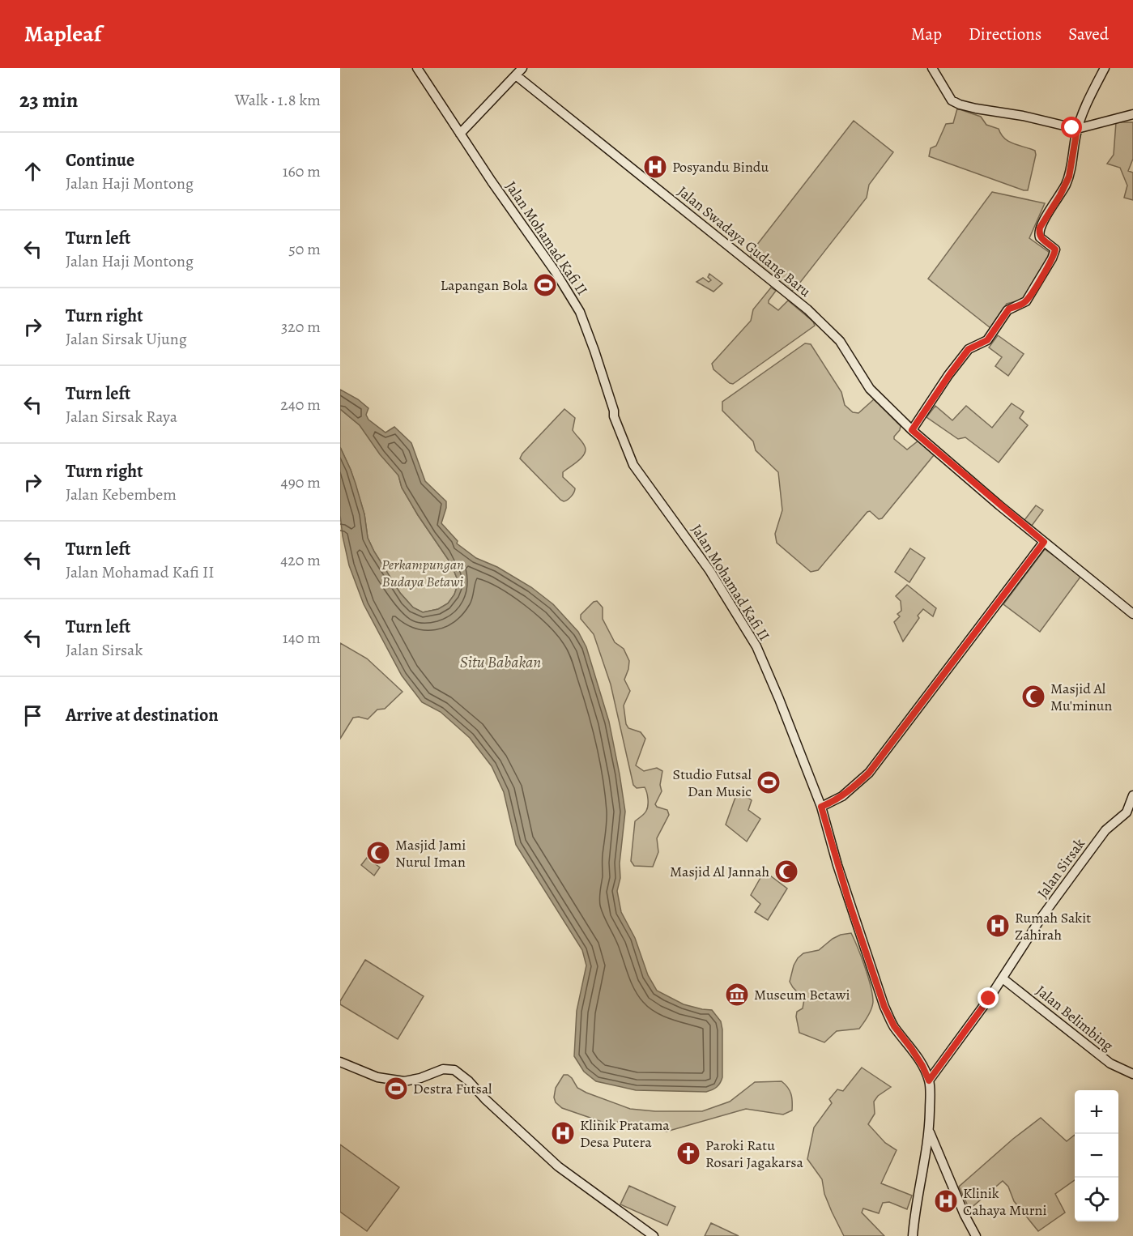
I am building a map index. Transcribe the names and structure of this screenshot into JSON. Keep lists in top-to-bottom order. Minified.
{"streets":{"street":["Jalan Mohamad Kafi II","Jalan Swadaya Gudang Baru","Jalan Sirsak","Jalan Belimbing"]},"crossings":[["Jalan Mohamad Kafi II","Jalan Sirsak"],["Jalan Sirsak","Jalan Belimbing"]],"water":["Situ Babakan"],"parks":["Perkampungan Budaya Betawi"],"places":{"hospital":["Posyandu Bindu","Rumah Sakit Zahirah","Klinik Pratama Desa Putera","Klinik Cahaya Murni"],"sports":["Lapangan Bola","Studio Futsal Dan Music","Destra Futsal"],"mosque":["Masjid Al Mu'minun","Masjid Jami Nurul Iman","Masjid Al Jannah"],"museum":["Museum Betawi"],"church":["Paroki Ratu Rosari Jagakarsa"]},"page":{"header":"Mapleaf","nav":["Map","Directions","Saved"],"heading":["23 min","Walk · 1.8 km"],"list":[["Continue","Jalan Haji Montong","160 m"],["Turn left","Jalan Haji Montong","50 m"],["Turn right","Jalan Sirsak Ujung","320 m"],["Turn left","Jalan Sirsak Raya","240 m"],["Turn right","Jalan Kebembem","490 m"],["Turn left","Jalan Mohamad Kafi II","420 m"],["Turn left","Jalan Sirsak","140 m"],"Arrive at destination"],"map_buttons":["+","−"]}}
